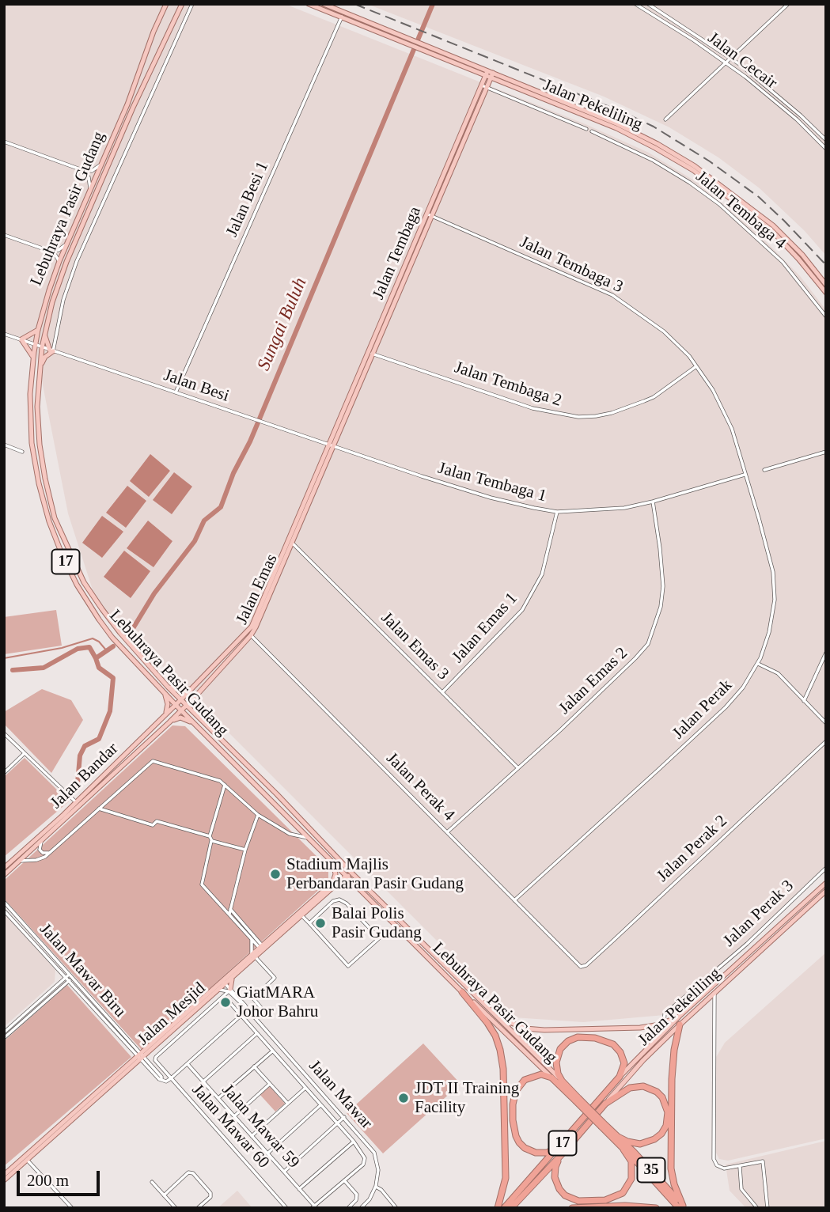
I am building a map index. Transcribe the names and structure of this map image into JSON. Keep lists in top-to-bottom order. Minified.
{"streets":{"highway":["Jalan Pekeliling","Lebuhraya Pasir Gudang","17","35"],"main road":["Jalan Tembaga","Jalan Emas","Jalan Bandar","Jalan Mesjid"],"street":["Jalan Cecair","Jalan Besi 1","Jalan Tembaga 4","Jalan Tembaga 3","Jalan Tembaga 2","Jalan Besi","Jalan Tembaga 1","Jalan Emas 1","Jalan Emas 3","Jalan Emas 2","Jalan Perak","Jalan Perak 4","Jalan Perak 2","Jalan Perak 3","Jalan Mawar Biru","Jalan Mawar","Jalan Mawar 60","Jalan Mawar 59"]},"crossings":[["Jalan Pekeliling","Jalan Besi 1"],["Jalan Pekeliling","Jalan Tembaga"],["Jalan Pekeliling","17"],["Jalan Besi 1","Jalan Besi"],["Lebuhraya Pasir Gudang","Jalan Besi"],["Lebuhraya Pasir Gudang","17"],["Lebuhraya Pasir Gudang","Jalan Emas"],["Lebuhraya Pasir Gudang","Jalan Bandar"],["Lebuhraya Pasir Gudang","Jalan Mesjid"],["Jalan Tembaga","Jalan Tembaga 3"],["Jalan Tembaga","Jalan Tembaga 2"],["Jalan Tembaga","Jalan Besi"],["Jalan Tembaga","Jalan Tembaga 1"],["Jalan Tembaga","Jalan Emas"],["Jalan Tembaga 3","Jalan Tembaga 2"],["Jalan Tembaga 3","Jalan Tembaga 1"],["Jalan Tembaga 3","Jalan Perak"],["Jalan Besi","Jalan Tembaga 1"],["Jalan Besi","Jalan Emas"],["Jalan Tembaga 1","Jalan Emas"],["Jalan Tembaga 1","Jalan Emas 1"],["Jalan Tembaga 1","Jalan Emas 2"],["Jalan Tembaga 1","Jalan Perak"],["17","35"],["Jalan Emas","Jalan Emas 3"],["Jalan Emas","Jalan Bandar"],["Jalan Emas","Jalan Perak 4"],["Jalan Emas 1","Jalan Emas 3"],["Jalan Emas 3","Jalan Emas 2"],["Jalan Emas 2","Jalan Perak 4"],["Jalan Perak","Jalan Perak 4"],["Jalan Perak 4","Jalan Perak 2"],["Jalan Mawar Biru","Jalan Mesjid"],["Jalan Mesjid","Jalan Mawar"]],"water":["Sungai Buluh"],"places":["Stadium Majlis Perbandaran Pasir Gudang","Balai Polis Pasir Gudang","GiatMARA Johor Bahru","JDT II Training Facility"],"scale_bar":"200 m"}
